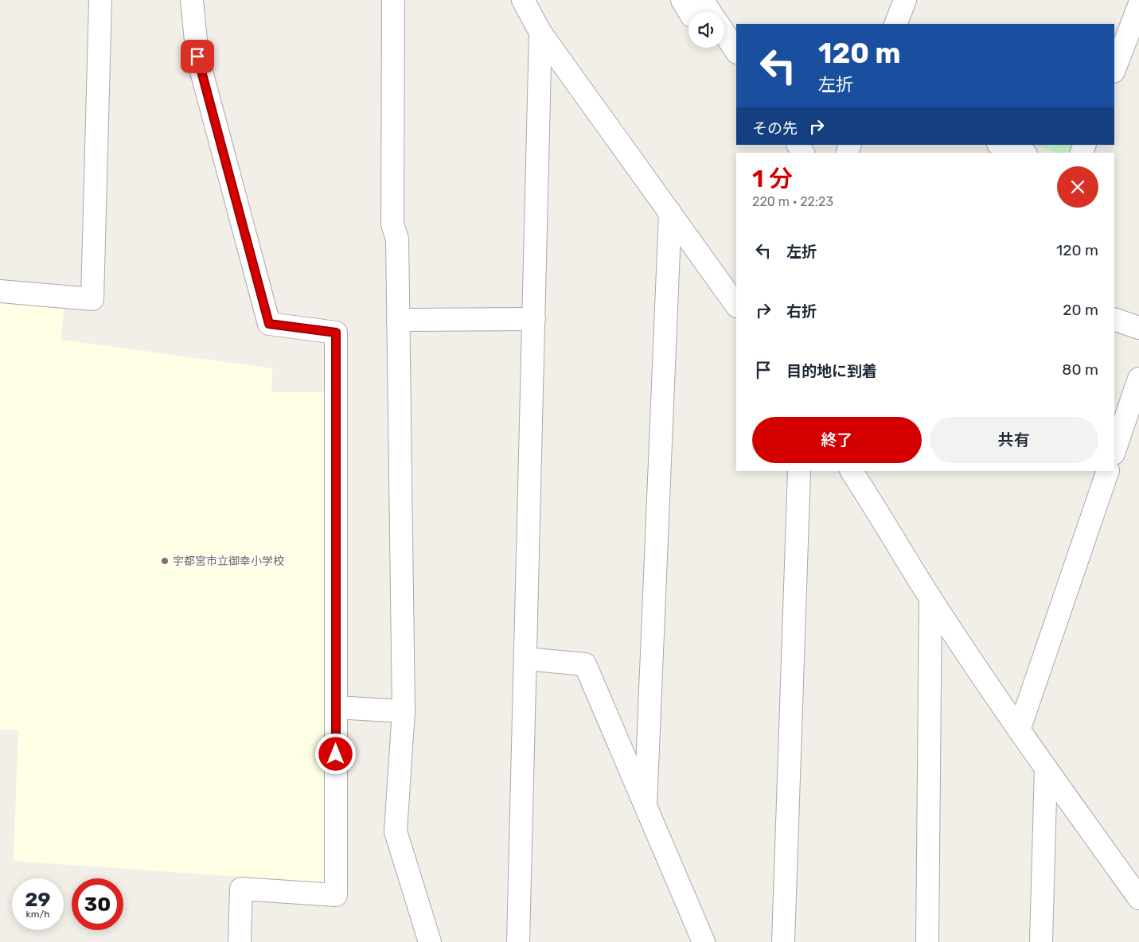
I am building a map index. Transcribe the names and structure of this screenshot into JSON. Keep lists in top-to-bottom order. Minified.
{"places":["宇都宮市立御幸小学校"],"page":{"turn":["120 m","左折"],"then":"その先","heading":["1 分","220 m · 22:23"],"list":[{"name":"左折","value":"120 m"},{"name":"右折","value":"20 m"},{"name":"目的地に到着","value":"80 m"}],"buttons":["終了","共有"],"speed":"29 km/h","limit":"30"}}
